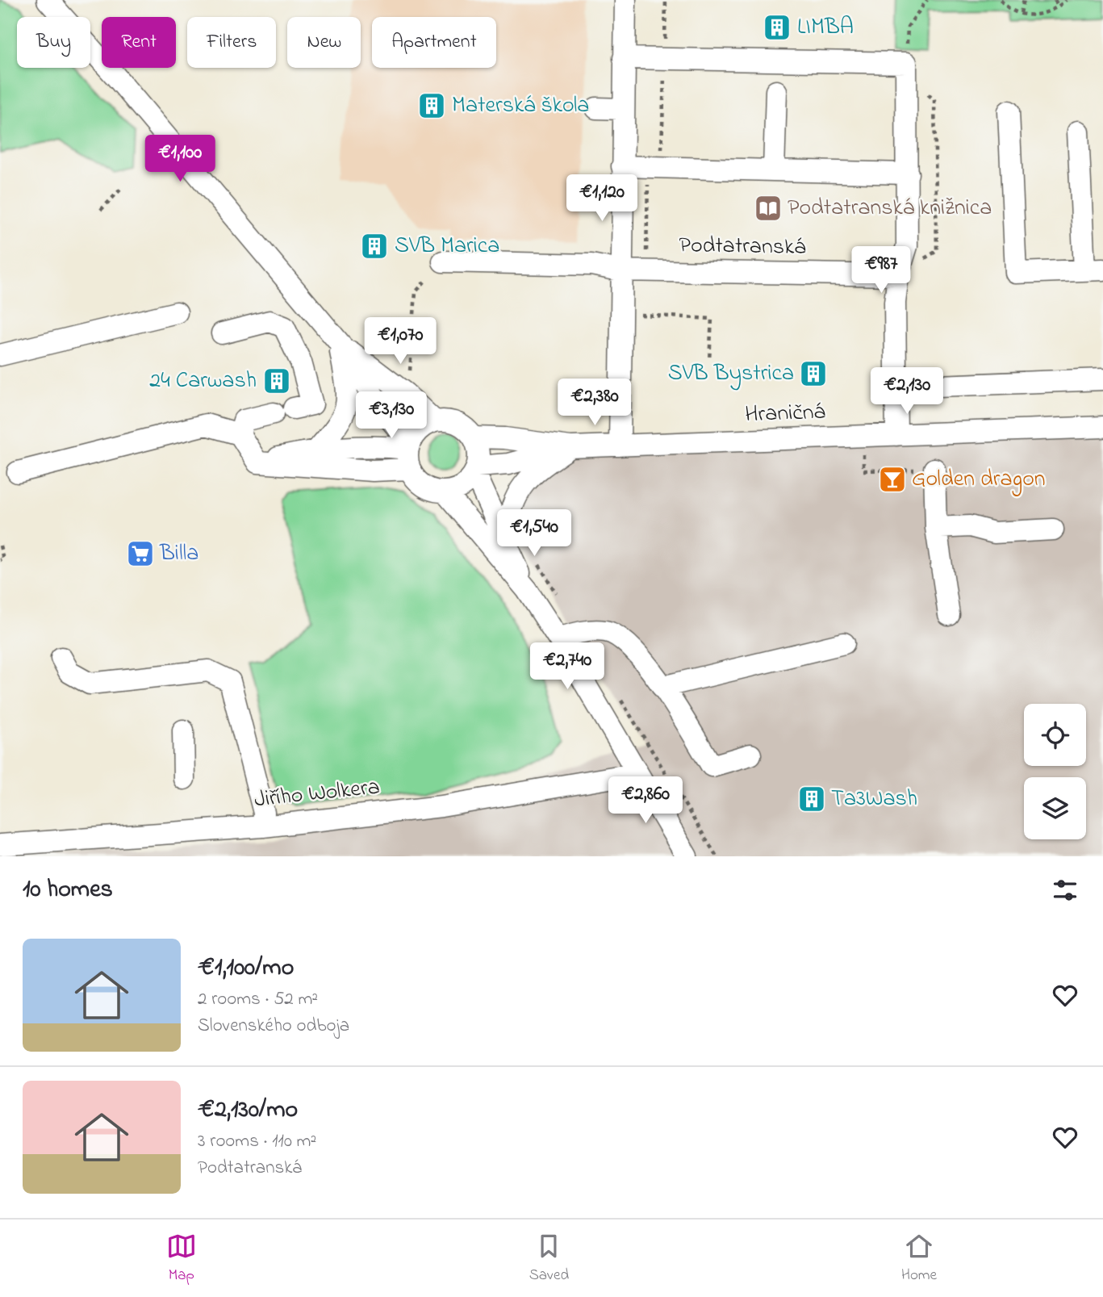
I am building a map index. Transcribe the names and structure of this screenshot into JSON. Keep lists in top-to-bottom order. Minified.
{"streets":{"street":["Podtatranská","Hraničná","Jiřího Wolkera"]},"places":{"building":["LIMBA","Materská škola","SVB Marica","SVB Bystrica","24 Carwash","Ta3Wash"],"library":["Podtatranská knižnica"],"bar":["Golden dragon"],"supermarket":["Billa"]},"page":{"chip":["Buy","Rent","Filters","New","Apartment"],"price":["€1,100","€1,120","€987","€1,070","€2,130","€2,380","€3,130","€1,540","€2,740","€2,860"],"heading":"10 homes","list":[{"name":"€1,100/mo","note":"2 rooms · 52 m² · Slovenského odboja"},{"name":"€2,130/mo","note":"3 rooms · 110 m² · Podtatranská"}],"tabs":["Map","Saved","Home"]}}
